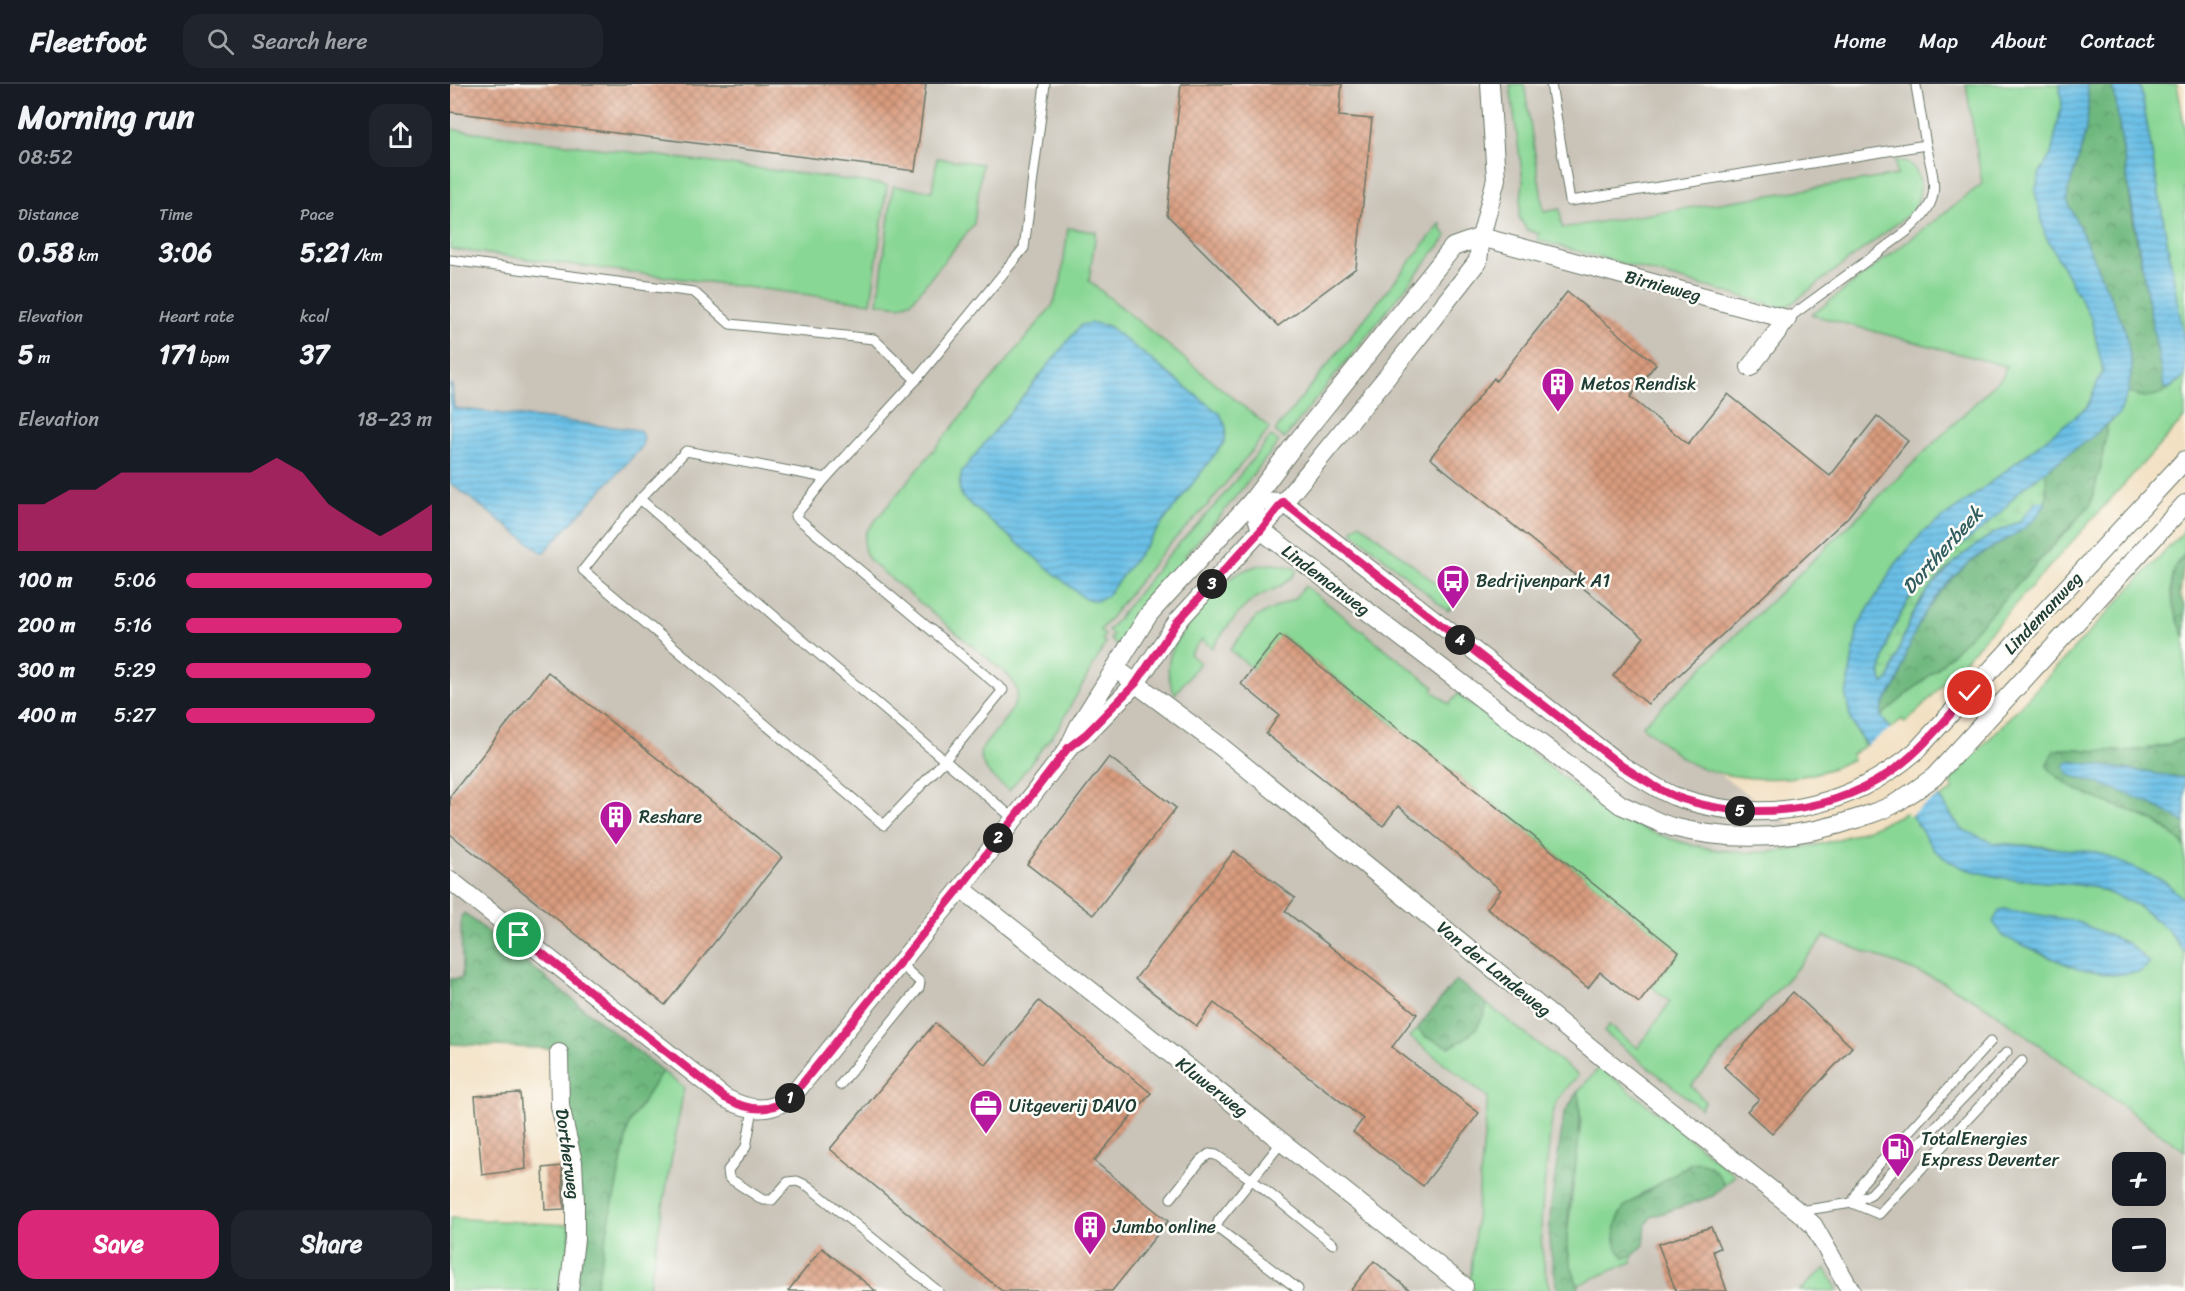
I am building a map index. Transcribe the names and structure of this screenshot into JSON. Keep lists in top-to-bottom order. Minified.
{"streets":{"street":["Birnieweg","Lindemanweg","Van der Landeweg","Kluwerweg","Dortherweg"]},"water":["Dortherbeek"],"places":{"building":["Metos Rendisk","Reshare","Jumbo online"],"bus stop":["Bedrijvenpark A1"],"office":["Uitgeverij DAVO"],"fuel station":["TotalEnergies Express Deventer"]},"page":{"header":"Fleetfoot","search":"Search here","nav":["Home","Map","About","Contact"],"heading":["Morning run","08:52"],"stats":[["Distance","0.58 km"],["Time","3:06"],["Pace","5:21 /km"],["Elevation","5 m"],["Heart rate","171 bpm"],["kcal","37"]],"chart":["Elevation","18–23 m"],"list":[{"name":"100 m","note":"5:06"},{"name":"200 m","note":"5:16"},{"name":"300 m","note":"5:29"},{"name":"400 m","note":"5:27"}],"pins":["3","4","5","2","1"],"map_buttons":["+","−"],"buttons":["Save","Share"]}}
